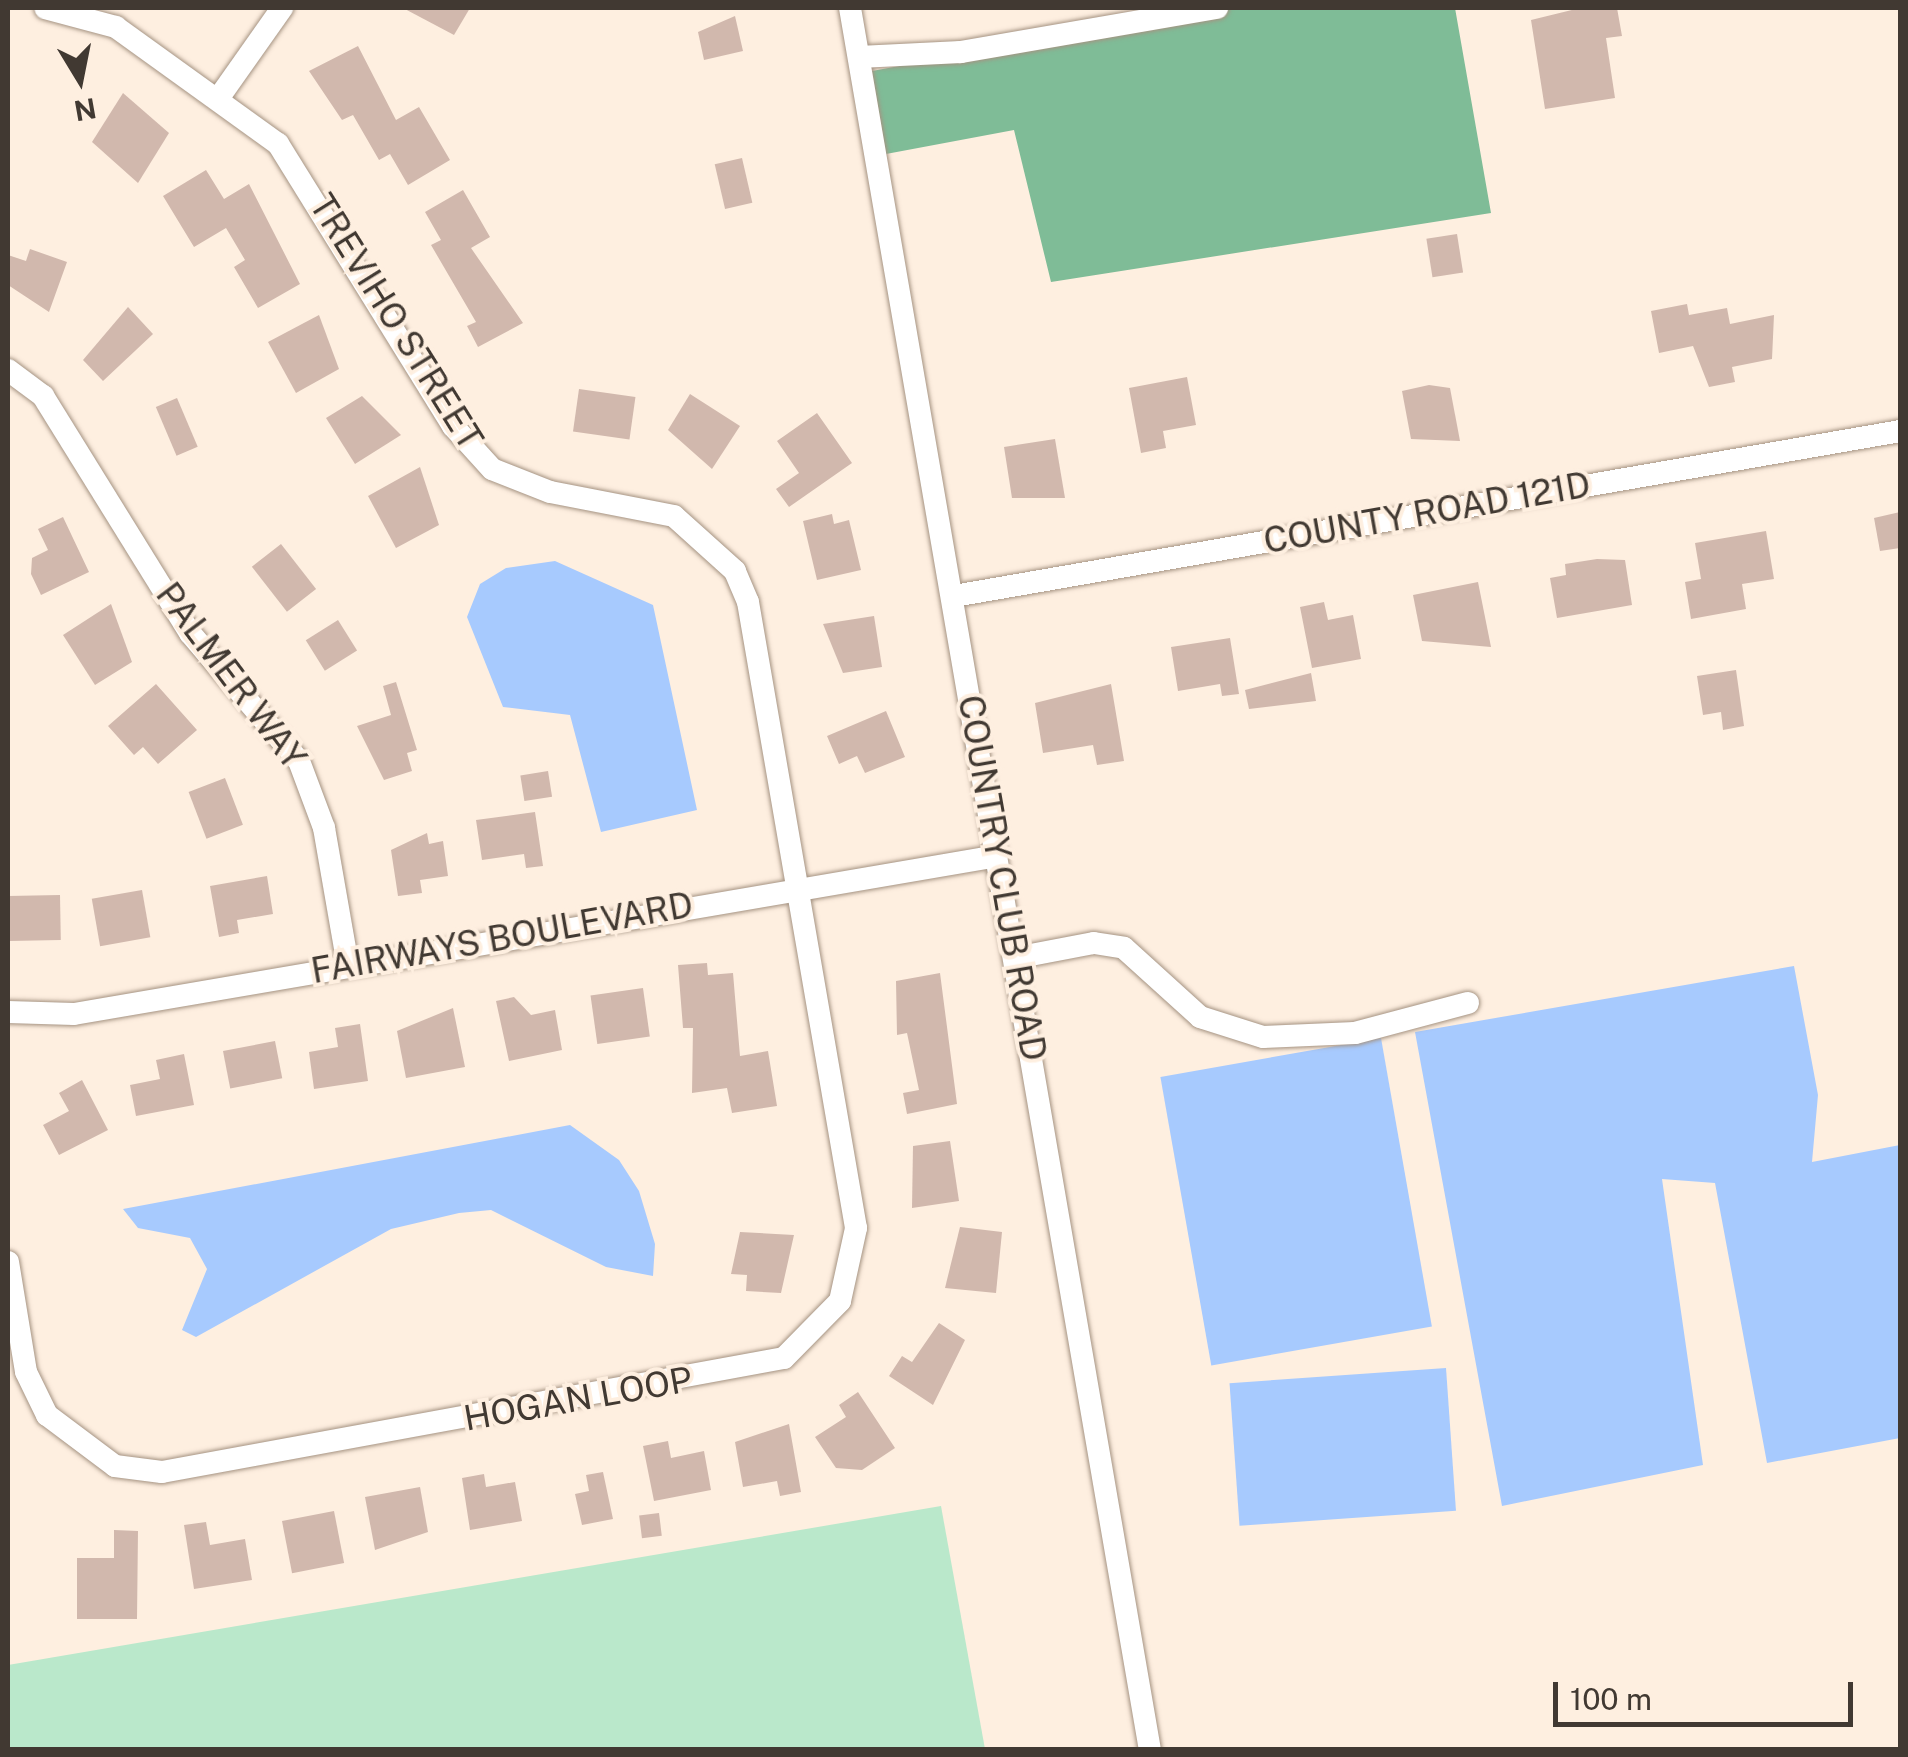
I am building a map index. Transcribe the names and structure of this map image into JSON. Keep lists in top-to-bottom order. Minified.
{"streets":{"street":["TREVIHO STREET","COUNTY ROAD 121D","PALMER WAY","COUNTRY CLUB ROAD","FAIRWAYS BOULEVARD","HOGAN LOOP"]},"crossings":[["TREVIHO STREET","FAIRWAYS BOULEVARD"],["TREVIHO STREET","HOGAN LOOP"],["COUNTY ROAD 121D","COUNTRY CLUB ROAD"],["PALMER WAY","FAIRWAYS BOULEVARD"],["COUNTRY CLUB ROAD","FAIRWAYS BOULEVARD"],["FAIRWAYS BOULEVARD","HOGAN LOOP"]],"scale_bar":"100 m","north":"bottom"}
